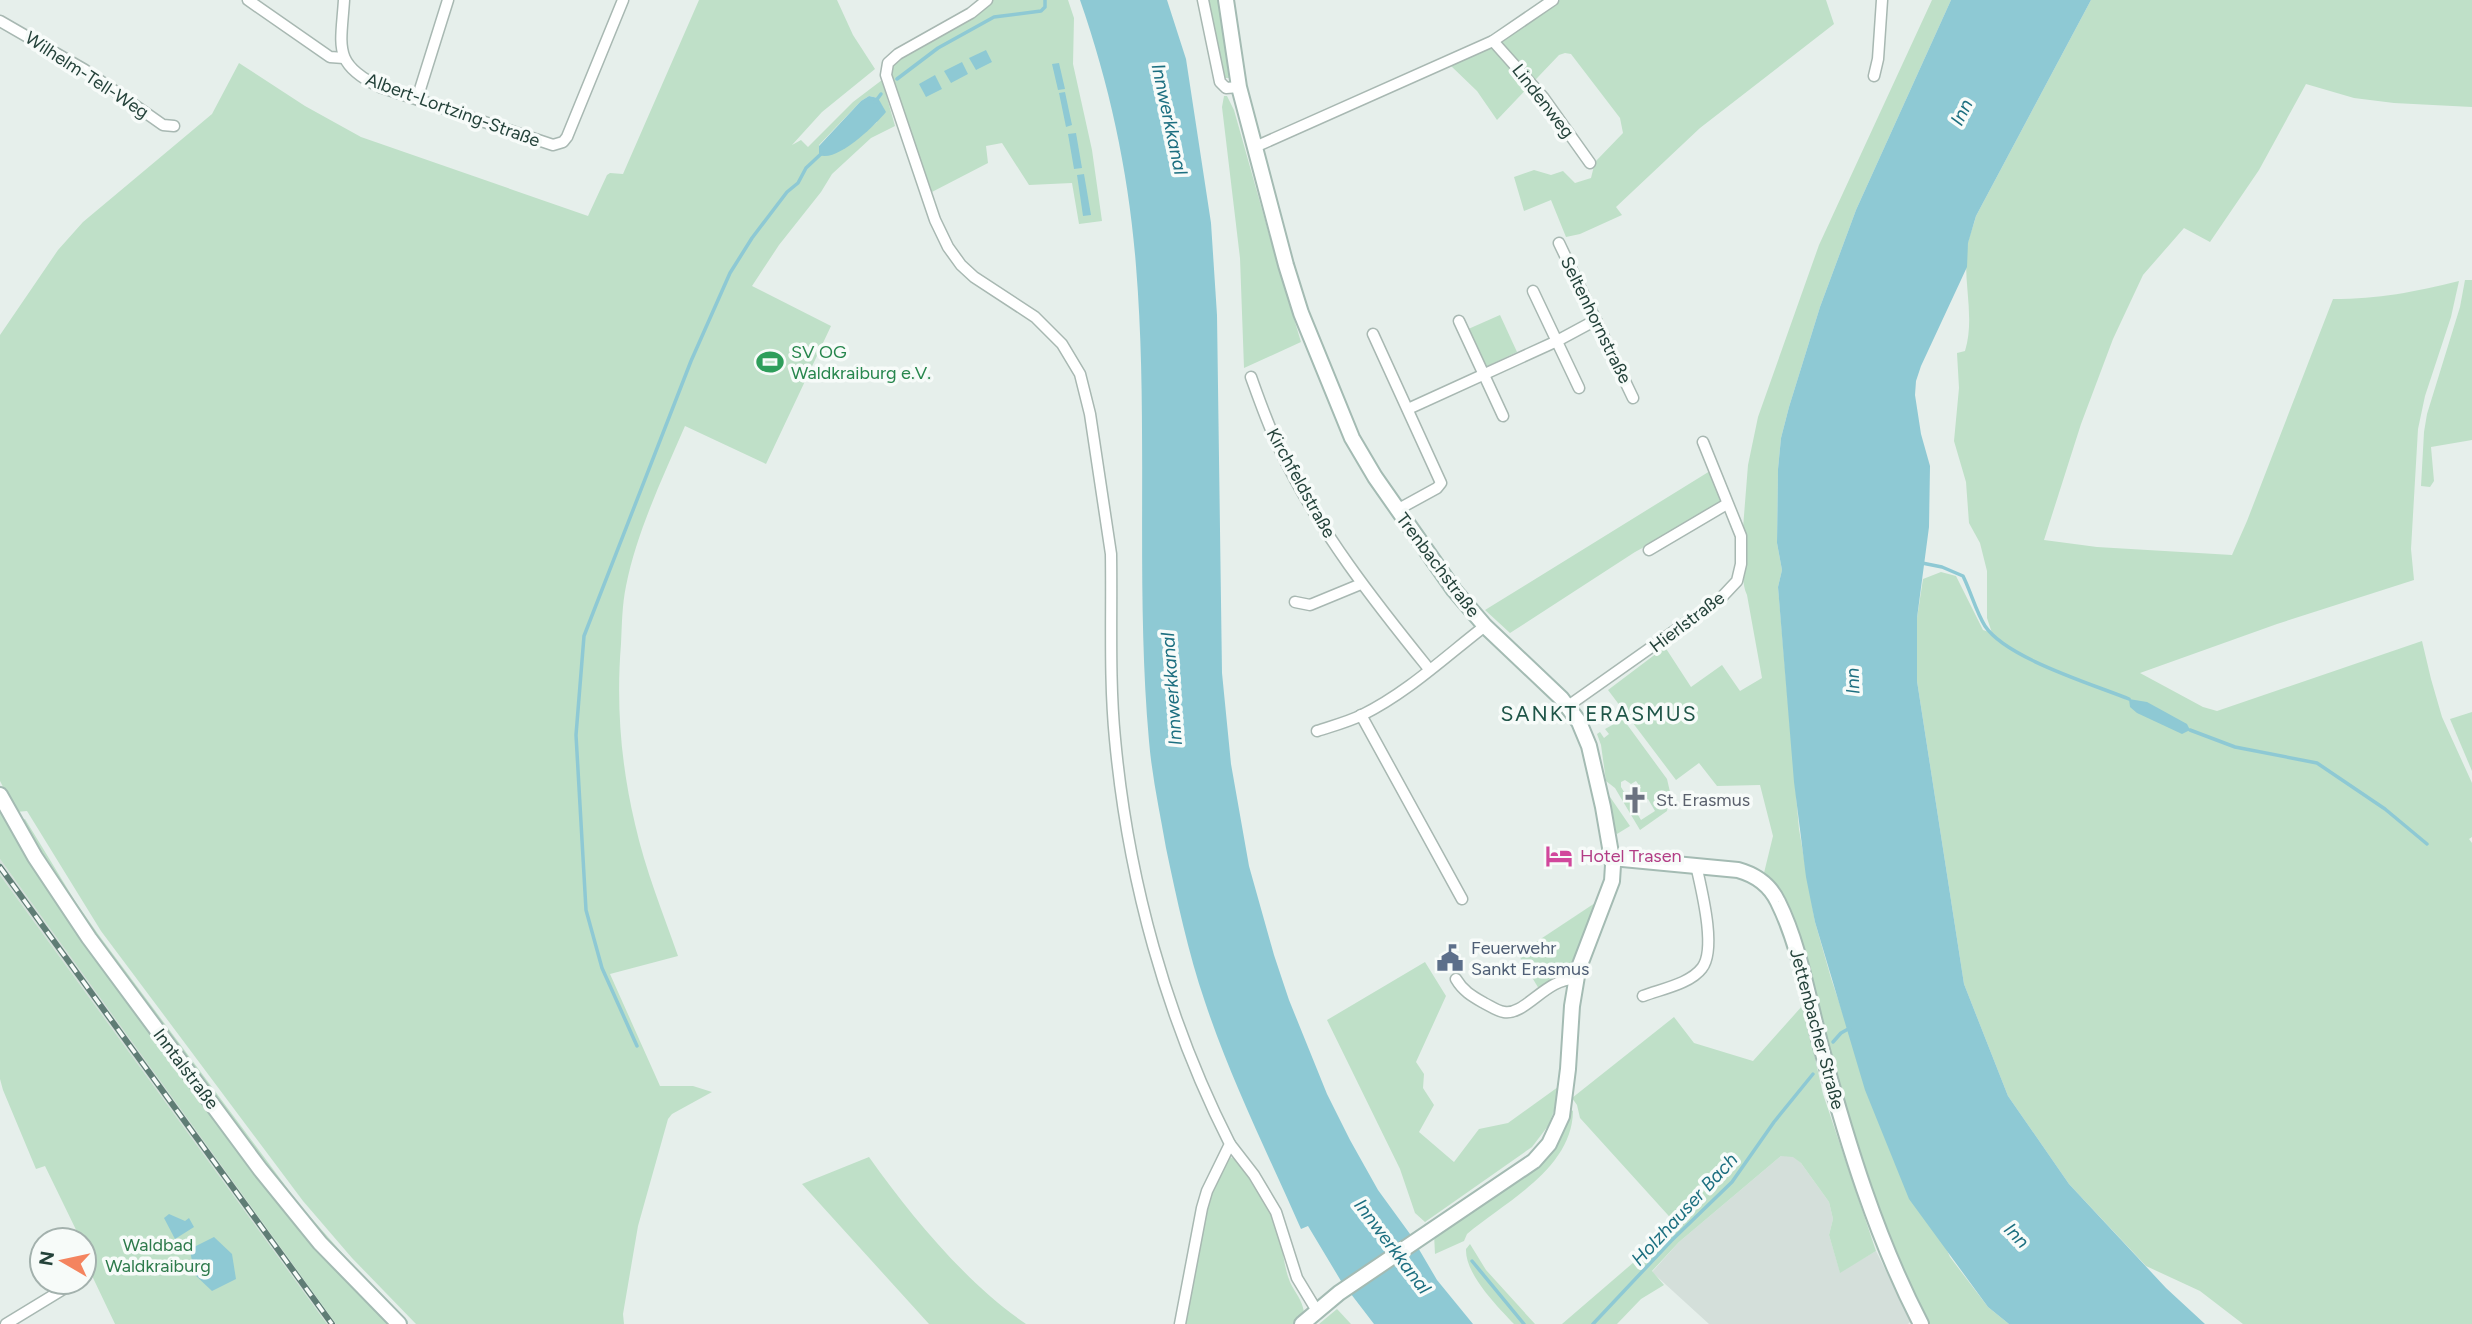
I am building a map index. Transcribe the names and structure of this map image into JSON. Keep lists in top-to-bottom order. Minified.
{"streets":{"street":["Wilhelm-Tell-Weg","Lindenweg","Albert-Lortzing-Straße","Seltenhornstraße","Kirchfeldstraße","Trenbachstraße","Hierlstraße","Jettenbacher Straße","Inntalstraße"]},"crossings":[["Trenbachstraße","Hierlstraße"],["Trenbachstraße","Jettenbacher Straße"]],"districts":["SANKT ERASMUS"],"water":["Inn","Innwerkkanal","Holzhauser Bach"],"parks":["Waldbad Waldkraiburg"],"places":{"sports":["SV OG Waldkraiburg e.V."],"church":["St. Erasmus"],"hotel":["Hotel Trasen"],"public building":["Feuerwehr Sankt Erasmus"]},"north":"left"}
